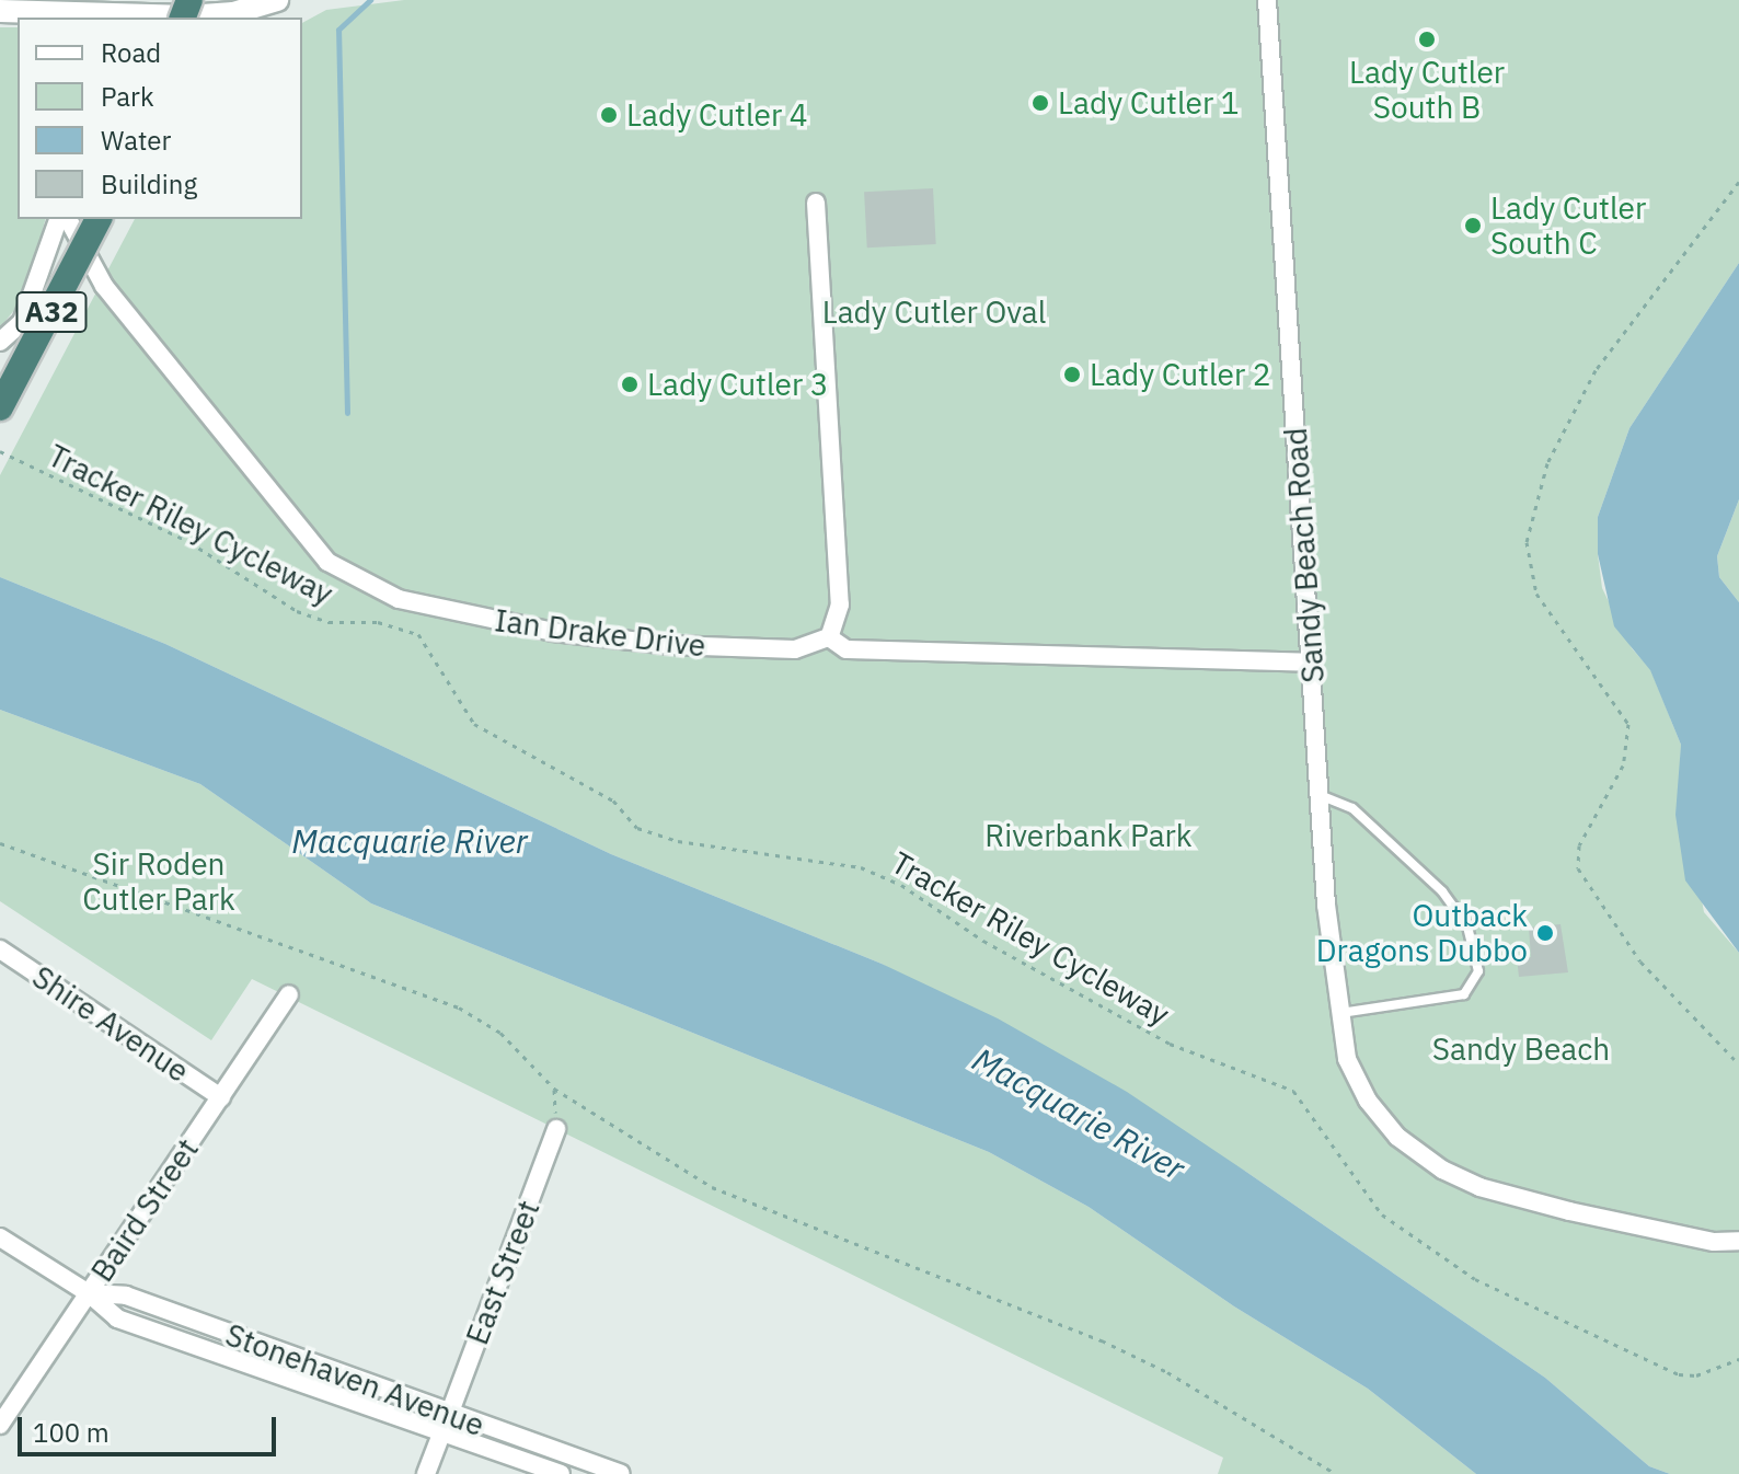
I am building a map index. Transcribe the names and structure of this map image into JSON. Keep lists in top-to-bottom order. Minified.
{"streets":{"highway":["A32"],"street":["Sandy Beach Road","Ian Drake Drive","Shire Avenue","Baird Street","East Street","Stonehaven Avenue"],"path":["Tracker Riley Cycleway"]},"crossings":[["Shire Avenue","Baird Street"],["Baird Street","Stonehaven Avenue"],["East Street","Stonehaven Avenue"]],"water":["Macquarie River"],"parks":["Lady Cutler Oval","Riverbank Park","Sir Roden Cutler Park","Sandy Beach"],"places":["Lady Cutler South B","Lady Cutler 1","Lady Cutler 4","Lady Cutler South C","Lady Cutler 2","Lady Cutler 3","Outback Dragons Dubbo"],"legend":["Road","Park","Water","Building"],"scale_bar":"100 m"}
